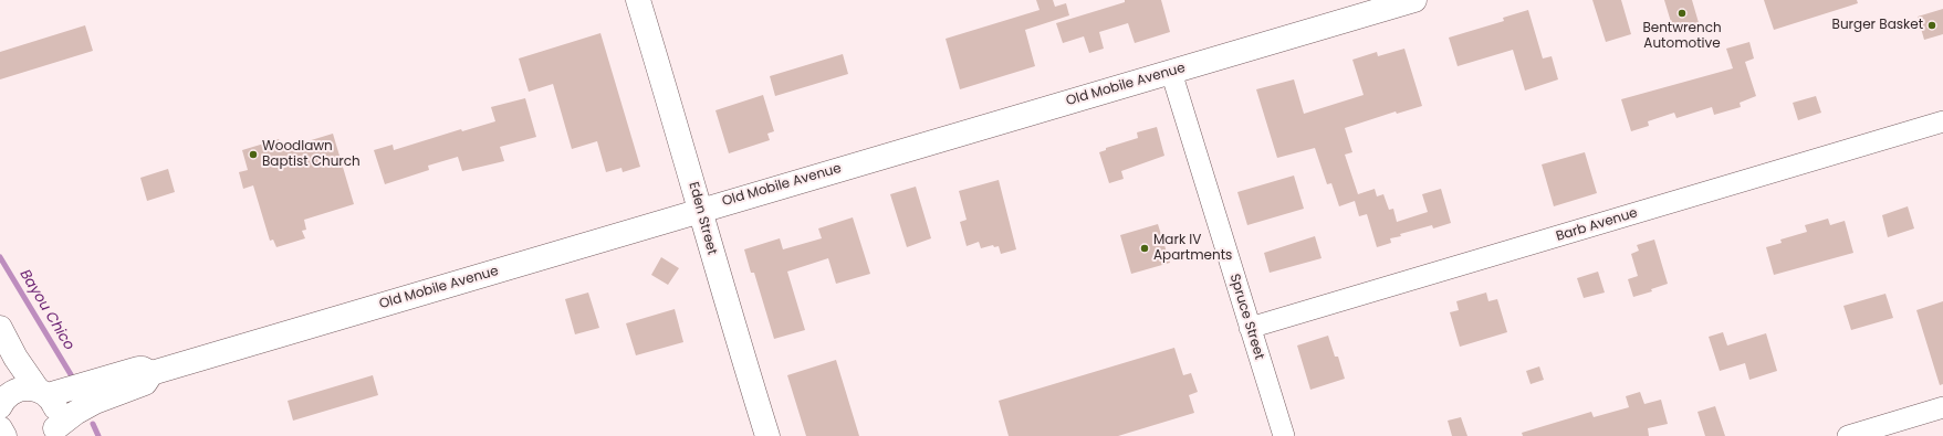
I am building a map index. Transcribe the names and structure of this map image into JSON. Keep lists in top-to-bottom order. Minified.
{"streets":{"main road":["Old Mobile Avenue","Eden Street"],"street":["Barb Avenue","Spruce Street"]},"crossings":[["Old Mobile Avenue","Eden Street"],["Old Mobile Avenue","Spruce Street"],["Barb Avenue","Spruce Street"]],"water":["Bayou Chico"],"places":["Bentwrench Automotive","Burger Basket","Woodlawn Baptist Church","Mark IV Apartments"]}
